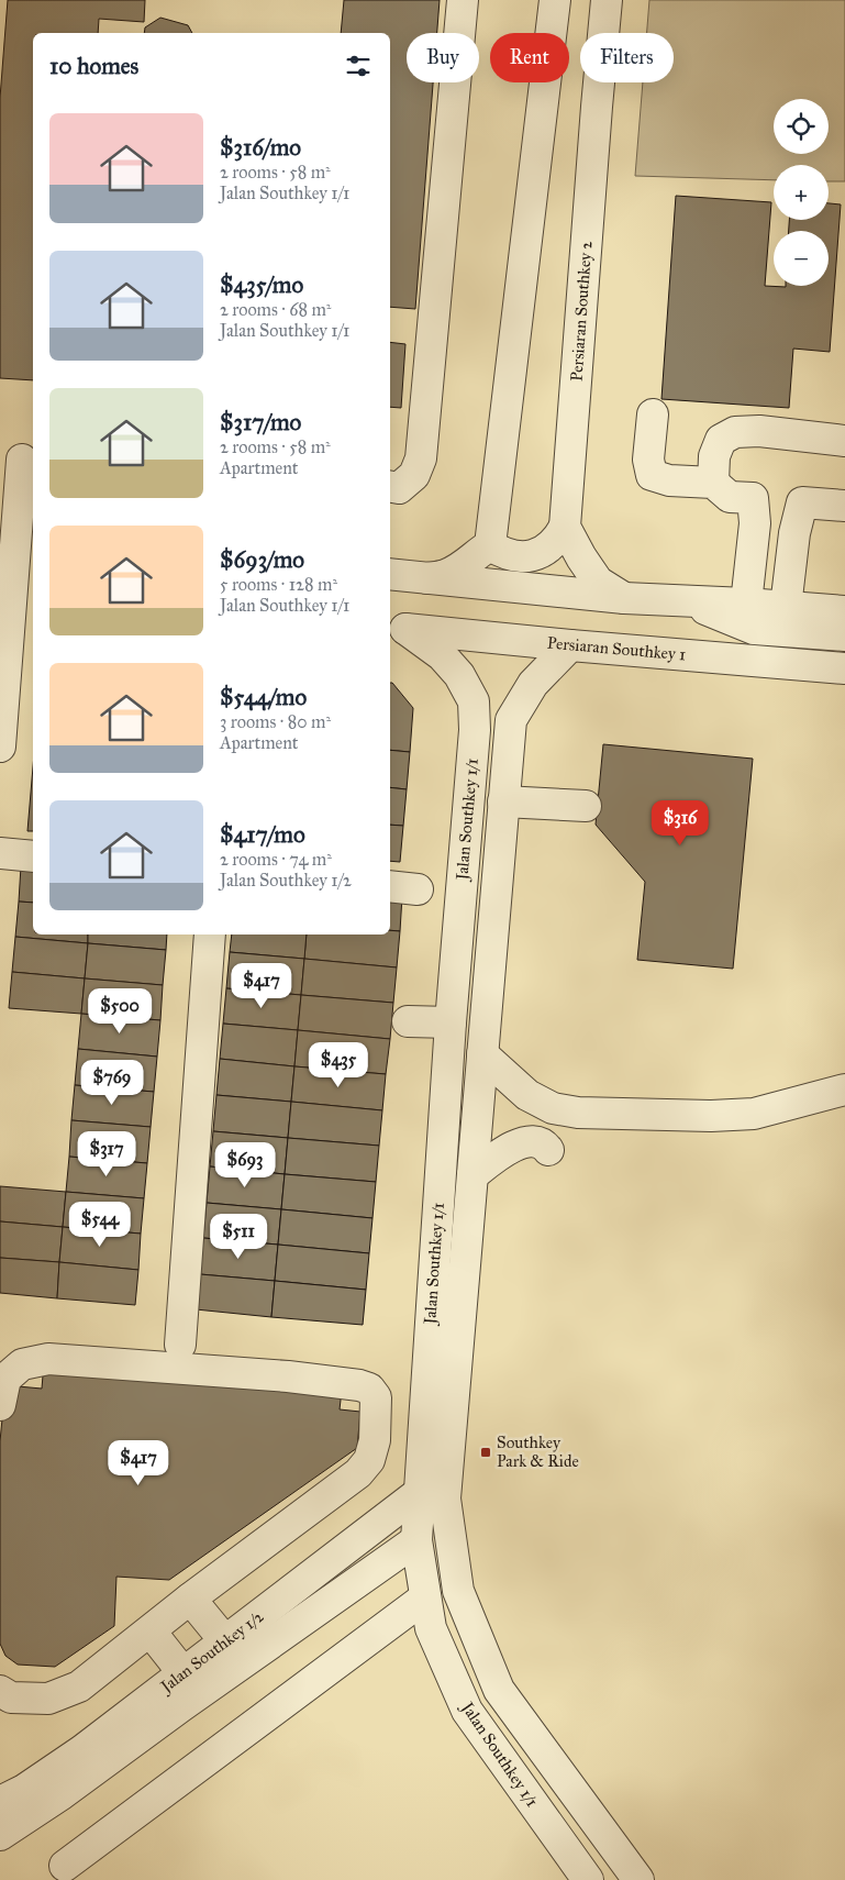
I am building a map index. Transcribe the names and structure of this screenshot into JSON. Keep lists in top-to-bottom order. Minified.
{"streets":{"street":["Persiaran Southkey 2","Persiaran Southkey 1","Jalan Southkey 1/1","Jalan Southkey 1/2"]},"crossings":[["Persiaran Southkey 1","Jalan Southkey 1/1"],["Jalan Southkey 1/1","Jalan Southkey 1/2"]],"places":{"transit":["Southkey Park & Ride"]},"page":{"chip":["Buy","Rent","Filters"],"heading":"10 homes","map_buttons":["+","−"],"list":[{"name":"$316/mo","note":"2 rooms · 58 m² · Jalan Southkey 1/1"},{"name":"$435/mo","note":"2 rooms · 68 m² · Jalan Southkey 1/1"},{"name":"$317/mo","note":"2 rooms · 58 m² · Apartment"},{"name":"$693/mo","note":"5 rooms · 128 m² · Jalan Southkey 1/1"},{"name":"$544/mo","note":"3 rooms · 80 m² · Apartment"},{"name":"$417/mo","note":"2 rooms · 74 m² · Jalan Southkey 1/2"}],"price":["$316","$417","$500","$435","$769","$317","$693","$544","$511","$417"]}}
